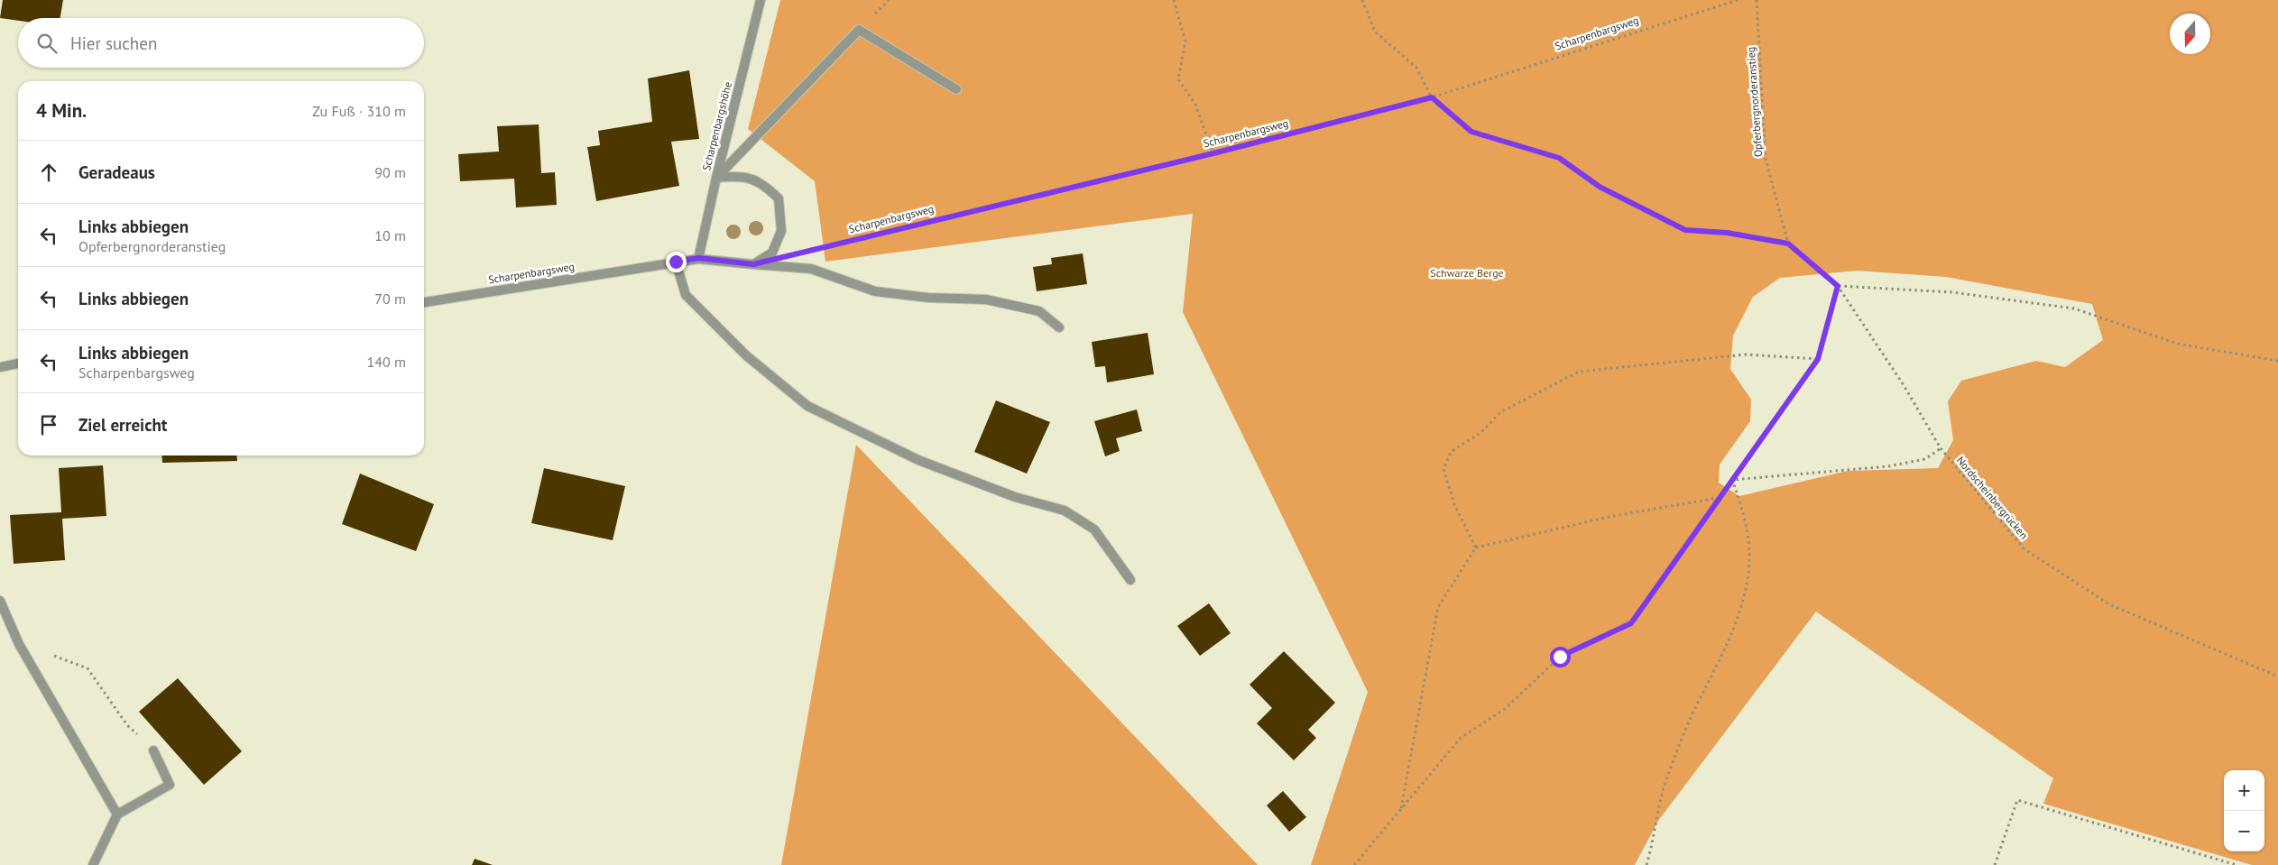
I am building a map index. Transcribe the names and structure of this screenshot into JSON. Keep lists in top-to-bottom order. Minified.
{"streets":{"street":["Scharpenbargsweg","Scharpenbargshöhe"],"path":["Opferbergnorderanstieg","Nordscheinbergrücken"]},"crossings":[["Scharpenbargsweg","Scharpenbargshöhe"]],"parks":["Schwarze Berge"],"north":"bottom","page":{"search":"Hier suchen","heading":["4 Min.","Zu Fuß · 310 m"],"list":[["Geradeaus","90 m"],["Links abbiegen","Opferbergnorderanstieg","10 m"],["Links abbiegen","70 m"],["Links abbiegen","Scharpenbargsweg","140 m"],"Ziel erreicht"],"map_buttons":["+","−"]}}
